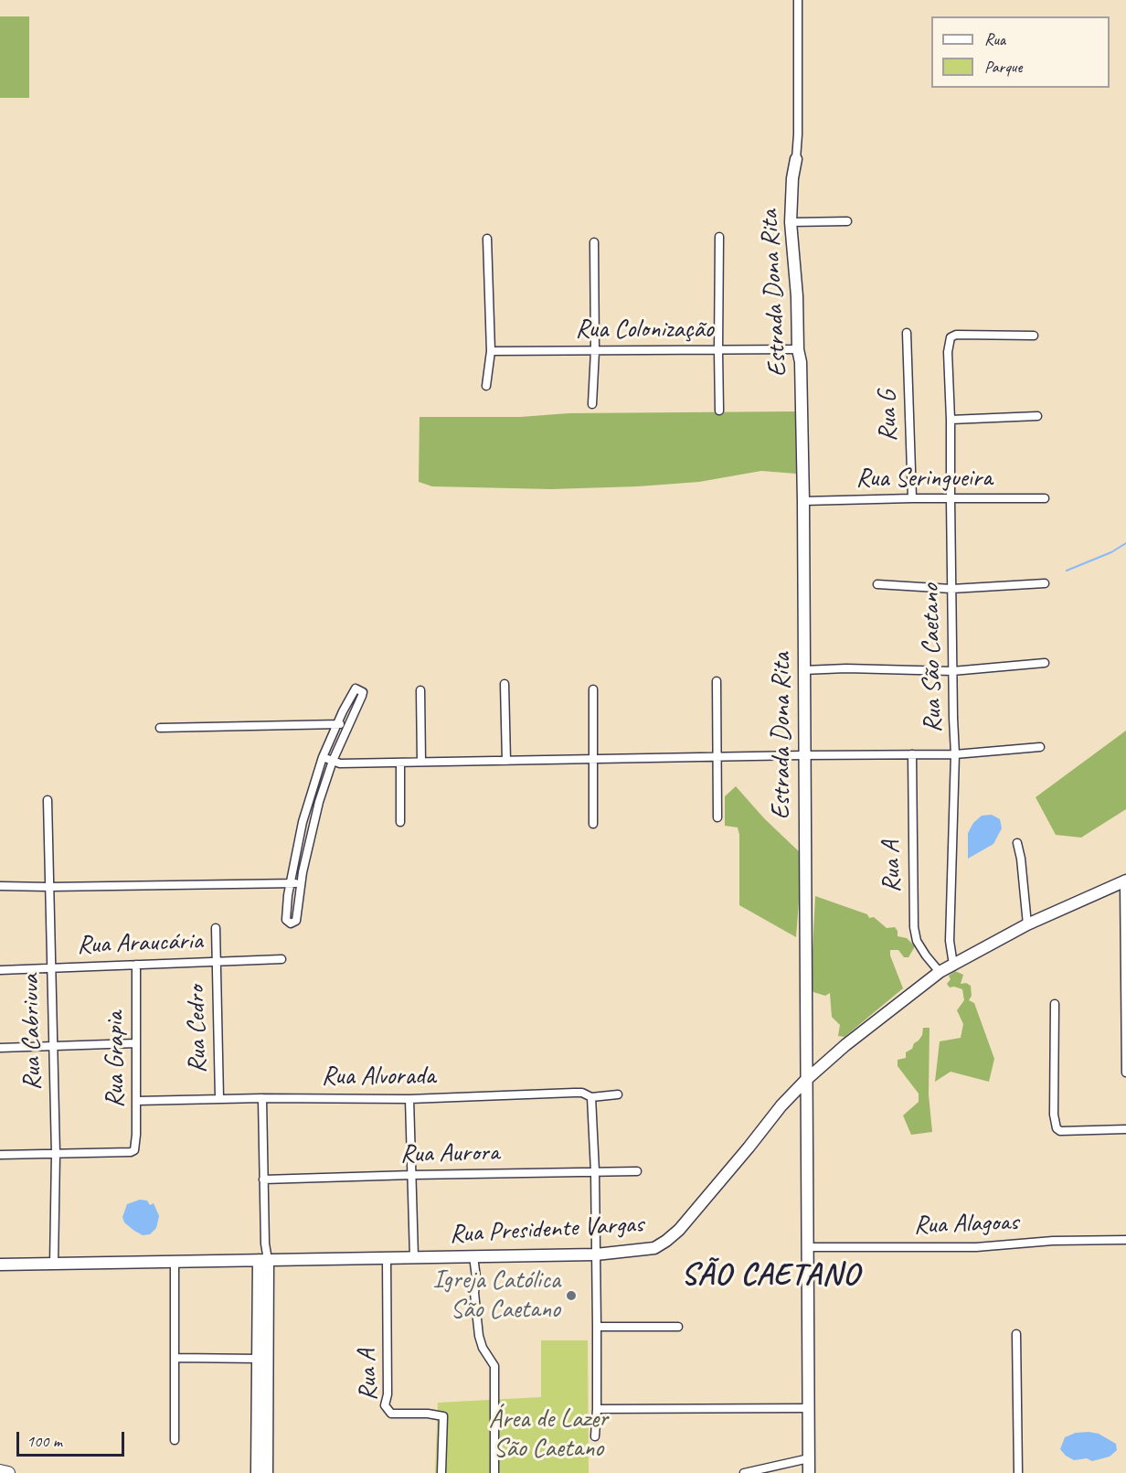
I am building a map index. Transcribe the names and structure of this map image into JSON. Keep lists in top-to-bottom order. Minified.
{"streets":{"main road":["Estrada Dona Rita","Rua Presidente Vargas"],"street":["Rua Colonização","Rua G","Rua Seringueira","Rua São Caetano","Rua A","Rua Araucária","Rua Cedro","Rua Cabriuva","Rua Grapia","Rua Alvorada","Rua Aurora","Rua Alagoas"]},"crossings":[["Estrada Dona Rita","Rua Colonização"],["Estrada Dona Rita","Rua Seringueira"],["Estrada Dona Rita","Rua Alagoas"],["Estrada Dona Rita","Rua Presidente Vargas"],["Rua G","Rua Seringueira"],["Rua Seringueira","Rua São Caetano"],["Rua São Caetano","Rua Presidente Vargas"],["Rua A","Rua Presidente Vargas"],["Rua Araucária","Rua Cedro"],["Rua Araucária","Rua Cabriuva"],["Rua Araucária","Rua Grapia"],["Rua Cedro","Rua Alvorada"],["Rua Cabriuva","Rua Grapia"],["Rua Cabriuva","Rua Presidente Vargas"],["Rua Grapia","Rua Alvorada"]],"districts":["SÃO CAETANO"],"parks":["Área de Lazer São Caetano"],"places":["Igreja Católica São Caetano"],"legend":["Rua","Parque"],"scale_bar":"100 m"}
